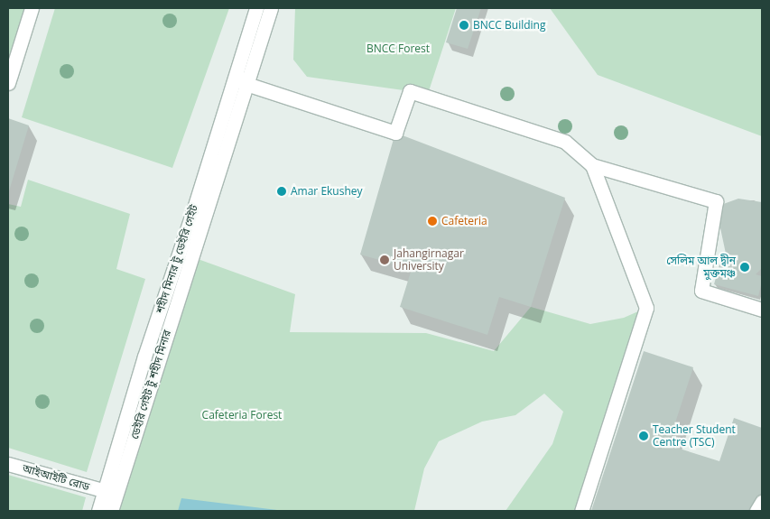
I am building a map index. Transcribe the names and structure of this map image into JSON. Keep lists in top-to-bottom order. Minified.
{"streets":{"street":["শহীদ মিনার টু ডেইরি গেইট","ডেইরি গেইট টু শহীদ মিনার","আইআইটি রোড"]},"crossings":[["শহীদ মিনার টু ডেইরি গেইট","ডেইরি গেইট টু শহীদ মিনার"],["শহীদ মিনার টু ডেইরি গেইট","আইআইটি রোড"],["ডেইরি গেইট টু শহীদ মিনার","আইআইটি রোড"]],"parks":["BNCC Forest","Cafeteria Forest"],"places":["BNCC Building","Amar Ekushey","Cafeteria","Jahangirnagar University","সেলিম আল দ্বীন মুক্তমঞ্চ","Teacher Student Centre (TSC)"]}
